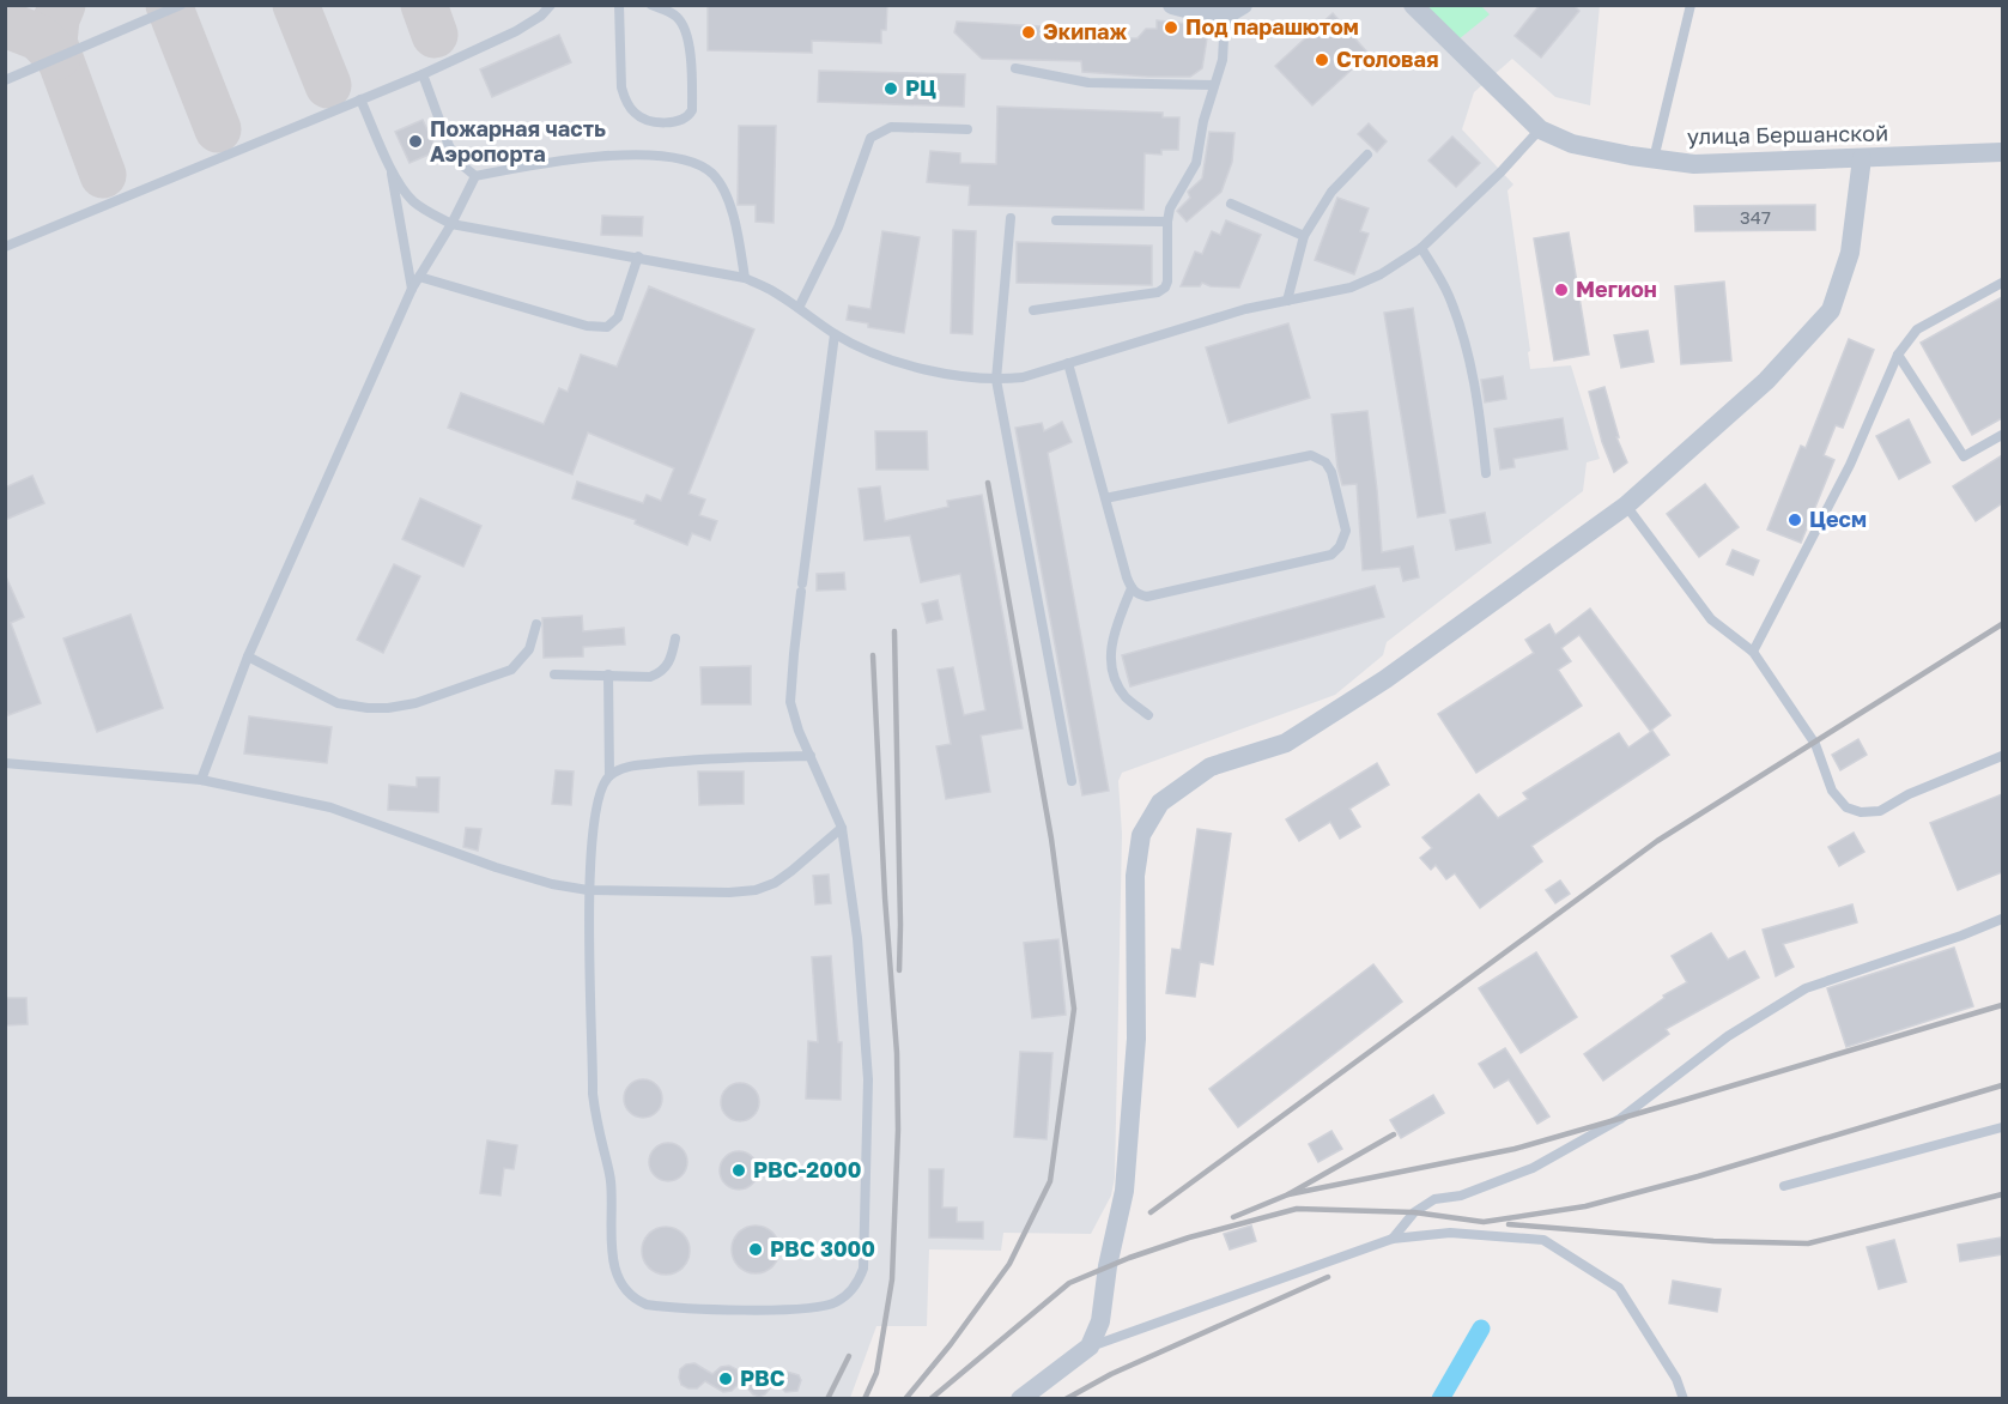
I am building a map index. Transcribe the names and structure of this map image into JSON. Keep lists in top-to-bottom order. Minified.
{"streets":{"street":["улица Бершанской"]},"places":["Под парашютом","Экипаж","Столовая","РЦ","Пожарная часть Аэропорта","Мегион","Цесм","РВС-2000","РВС 3000","РВС"],"house_numbers":["347"]}
